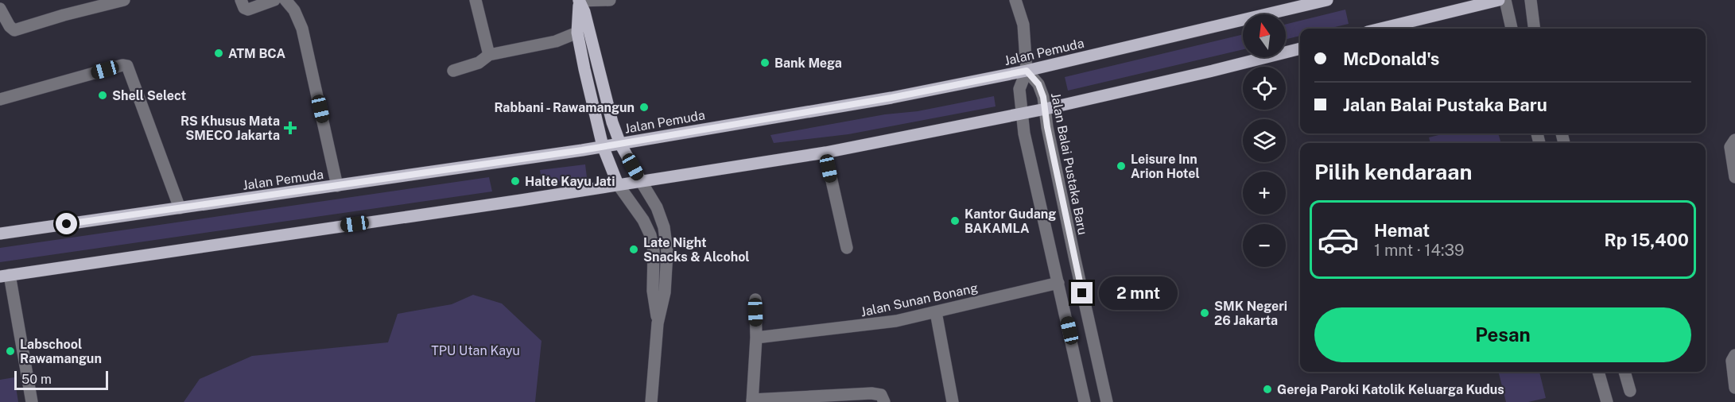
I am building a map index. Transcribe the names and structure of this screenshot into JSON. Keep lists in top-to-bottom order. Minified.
{"streets":{"main road":["Jalan Pemuda"],"street":["Jalan Balai Pustaka Baru","Jalan Sunan Bonang"]},"crossings":[["Jalan Pemuda","Jalan Balai Pustaka Baru"]],"parks":["TPU Utan Kayu"],"places":{"other":["ATM BCA","Bank Mega","Shell Select","Rabbani - Rawamangun","Leisure Inn Arion Hotel","Halte Kayu Jati","Kantor Gudang BAKAMLA","Late Night Snacks & Alcohol","SMK Negeri 26 Jakarta","Labschool Rawamangun","Gereja Paroki Katolik Keluarga Kudus"],"health":["RS Khusus Mata SMECO Jakarta"]},"scale_bar":"50 m","north":"top","page":{"map_buttons":["+","−"],"banner":["McDonald's","Jalan Balai Pustaka Baru"],"heading":"Pilih kendaraan","list":[{"name":"Hemat","note":"1 mnt · 14:39","value":"Rp 15,400"}],"bubble":"2 mnt","buttons":"Pesan","scale":"50 m"}}
